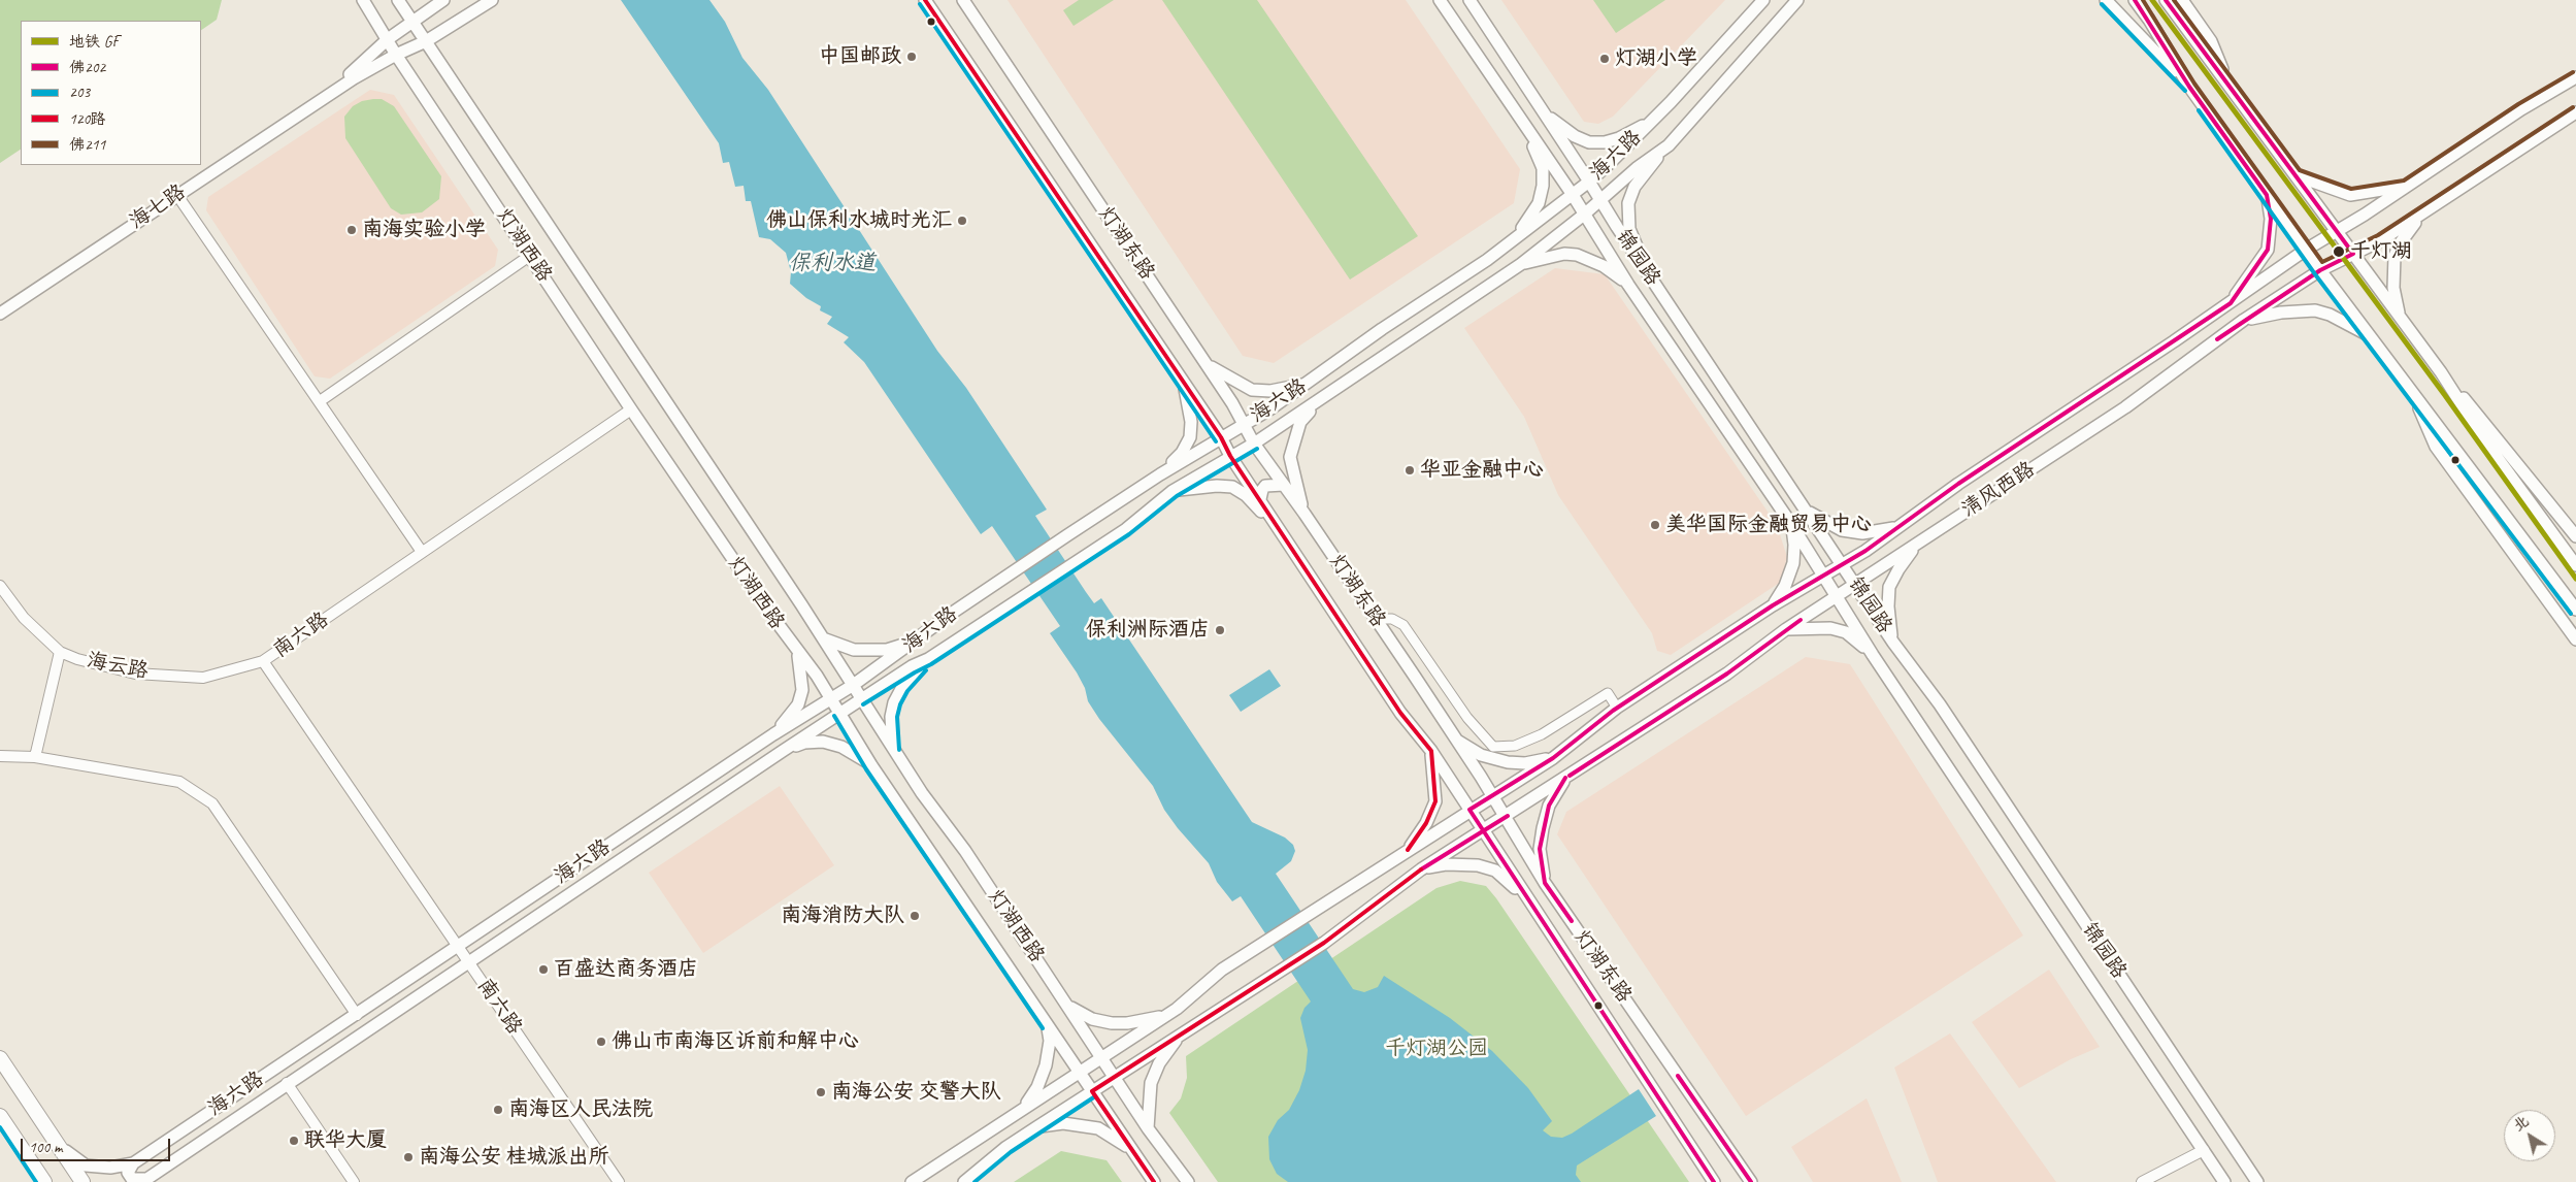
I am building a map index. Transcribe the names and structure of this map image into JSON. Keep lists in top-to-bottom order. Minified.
{"streets":{"main road":["海六路","海七路","灯湖东路","灯湖西路","锦园路","清风西路"],"street":["南六路","海云路"]},"crossings":[["海六路","灯湖东路"],["海六路","灯湖西路"],["海六路","锦园路"],["海六路","南六路"],["海七路","灯湖西路"],["灯湖东路","清风西路"],["灯湖西路","清风西路"],["灯湖西路","南六路"],["锦园路","清风西路"],["南六路","海云路"]],"water":["保利水道"],"parks":["千灯湖公园"],"places":["中国邮政","灯湖小学","佛山保利水城时光汇","南海实验小学","千灯湖","华亚金融中心","美华国际金融贸易中心","保利洲际酒店","南海消防大队","百盛达商务酒店","佛山市南海区诉前和解中心","南海公安 交警大队","南海区人民法院","联华大厦","南海公安 桂城派出所"],"lines":["metro line GF","transit line 佛202","transit line 120路","transit line 佛211","transit line 203"],"legend":["地铁 GF","佛202","203","120路","佛211"],"scale_bar":"100 m","north":"top left"}
